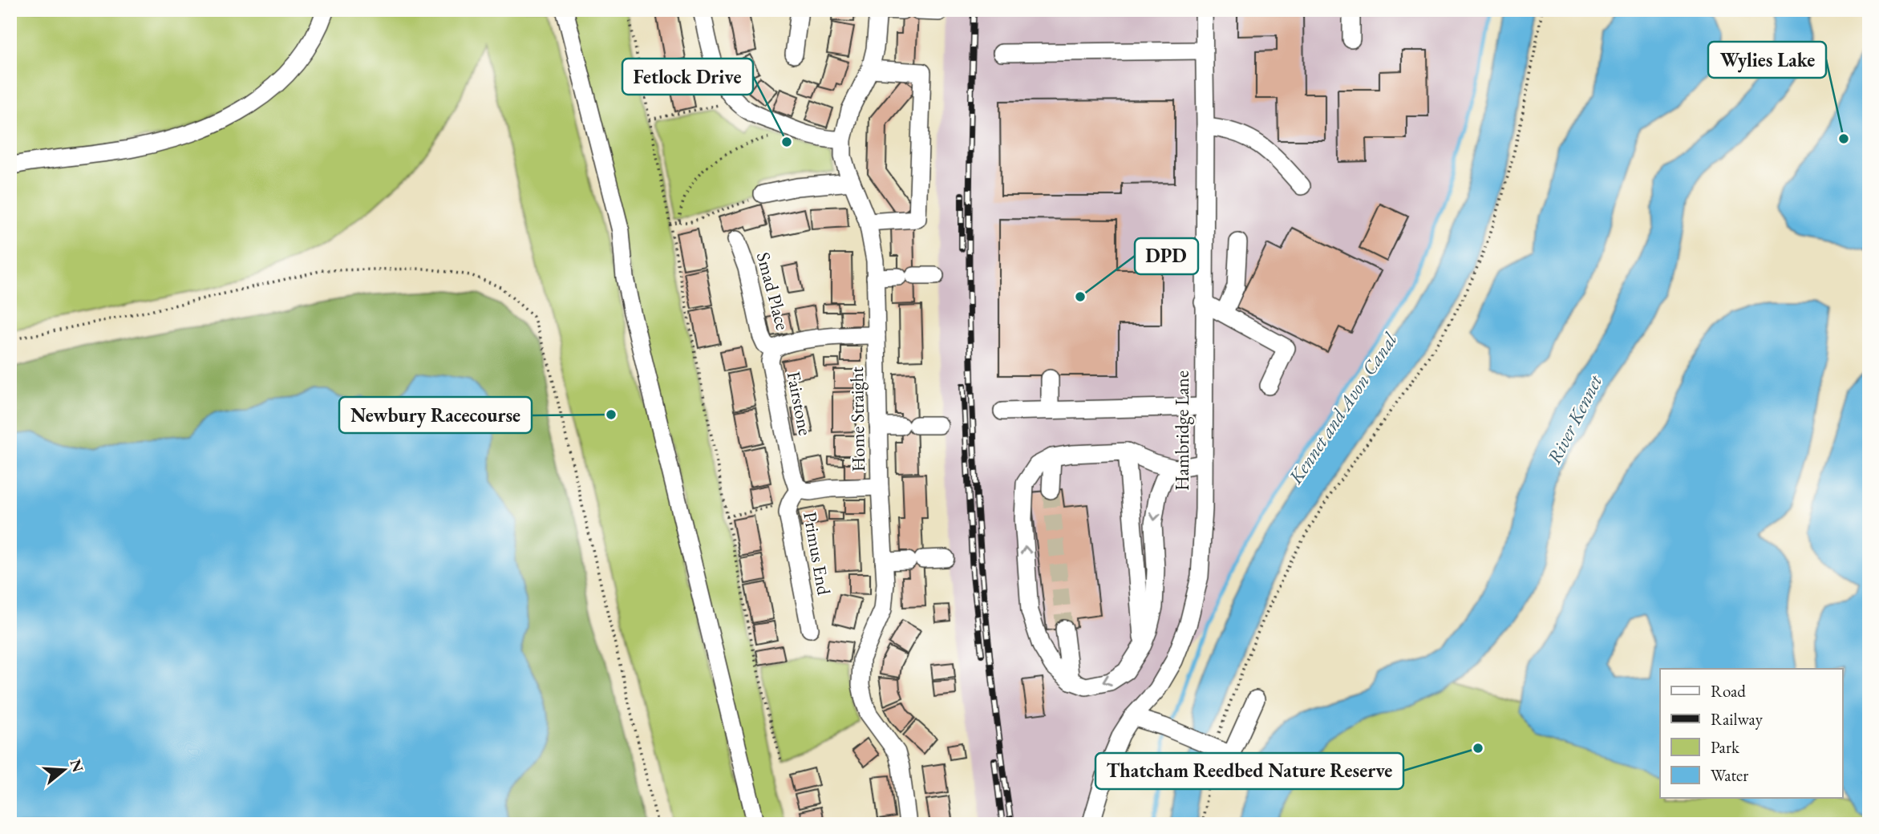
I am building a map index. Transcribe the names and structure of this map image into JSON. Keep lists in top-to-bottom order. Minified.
{"streets":{"street":["Smad Place","Fairstone","Home Straight","Hambridge Lane","Primus End"]},"crossings":[["Smad Place","Fairstone"],["Fairstone","Home Straight"],["Fairstone","Primus End"]],"water":["Kennet and Avon Canal","River Kennet"],"places":["Wylies Lake","Fetlock Drive","DPD","Newbury Racecourse","Thatcham Reedbed Nature Reserve"],"legend":["Road","Railway","Park","Water"],"north":"right"}
